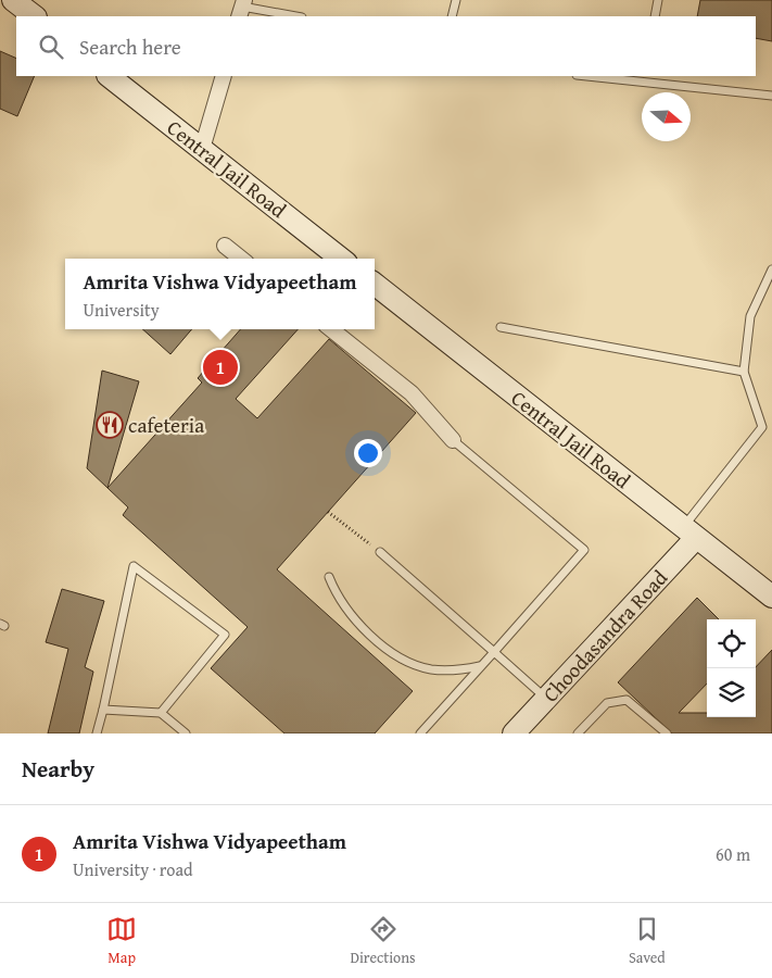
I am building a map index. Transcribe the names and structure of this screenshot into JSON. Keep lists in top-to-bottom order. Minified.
{"streets":{"main road":["Central Jail Road","Choodasandra Road"]},"crossings":[["Central Jail Road","Choodasandra Road"]],"places":{"restaurant":["cafeteria"]},"north":"right","page":{"search":"Search here","popup":["Amrita Vishwa Vidyapeetham","University"],"pins":"1","heading":"Nearby","list":[{"mark":"1","name":"Amrita Vishwa Vidyapeetham","note":"University · road","value":"60 m"}],"nav":["Map","Directions","Saved"]}}
